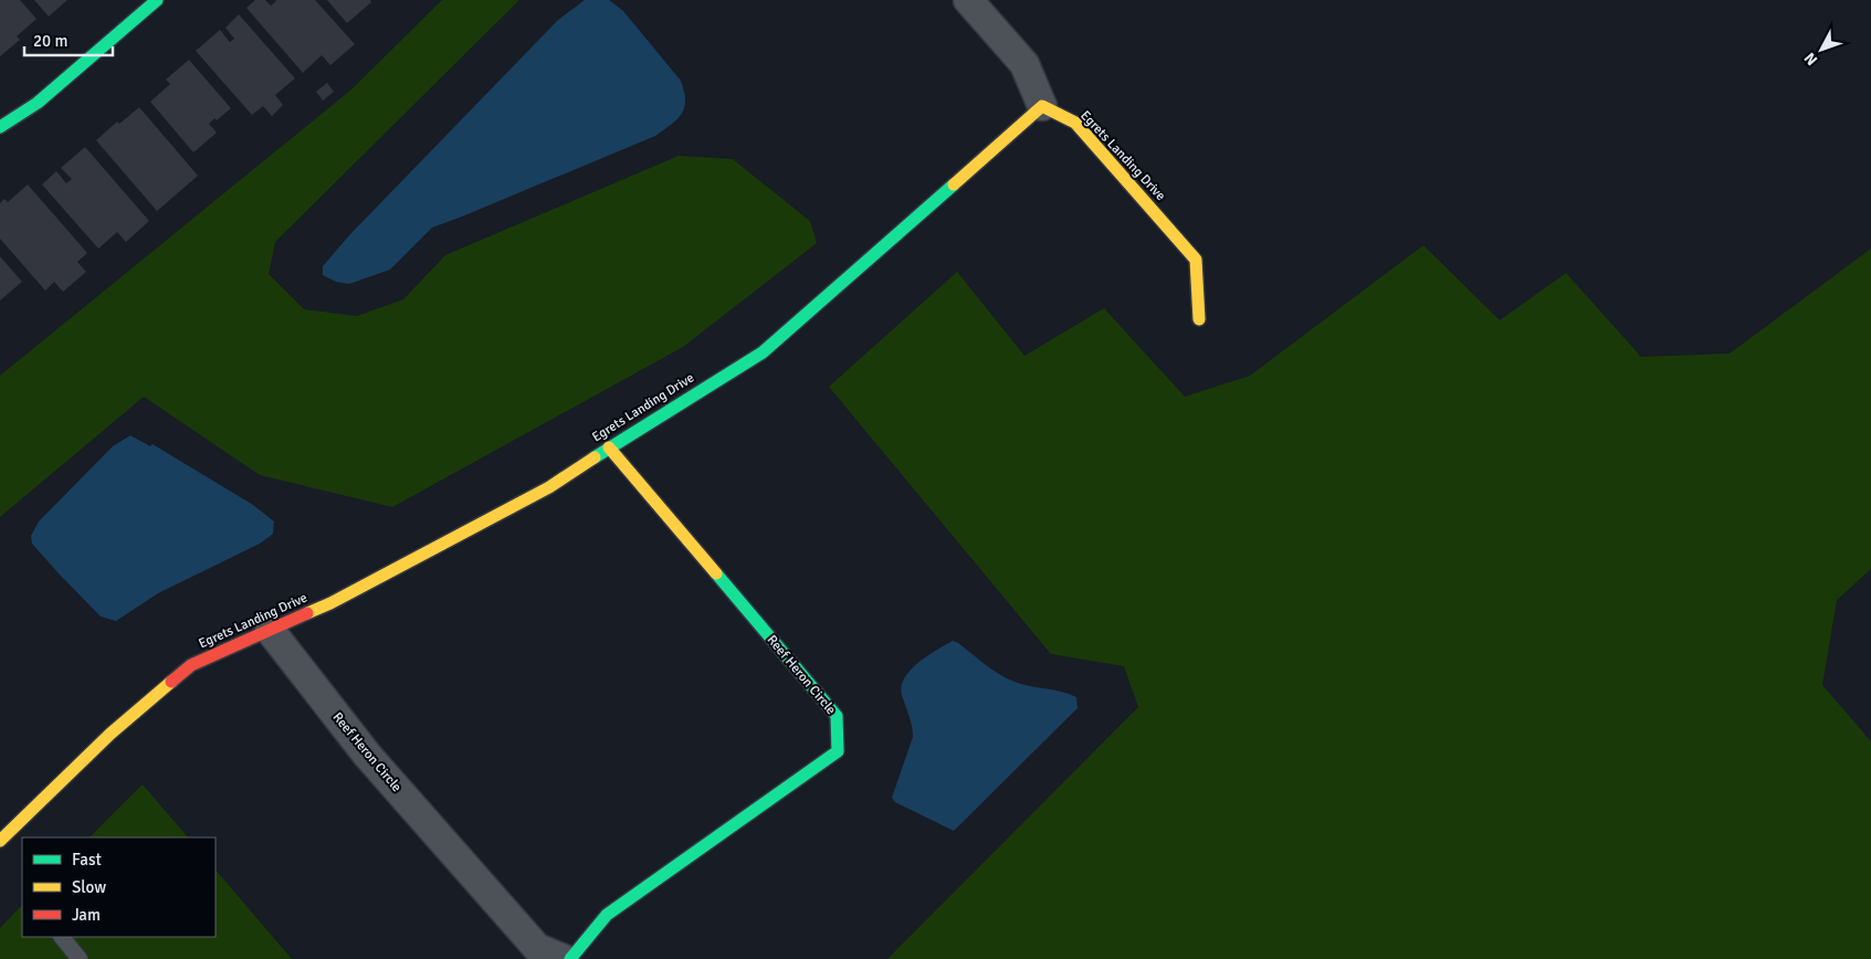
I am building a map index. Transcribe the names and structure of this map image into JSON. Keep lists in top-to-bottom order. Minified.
{"streets":{"street":["Egrets Landing Drive","Reef Heron Circle"]},"crossings":[["Egrets Landing Drive","Reef Heron Circle"]],"legend":["Fast","Slow","Jam"],"scale_bar":"20 m","north":"bottom left"}
